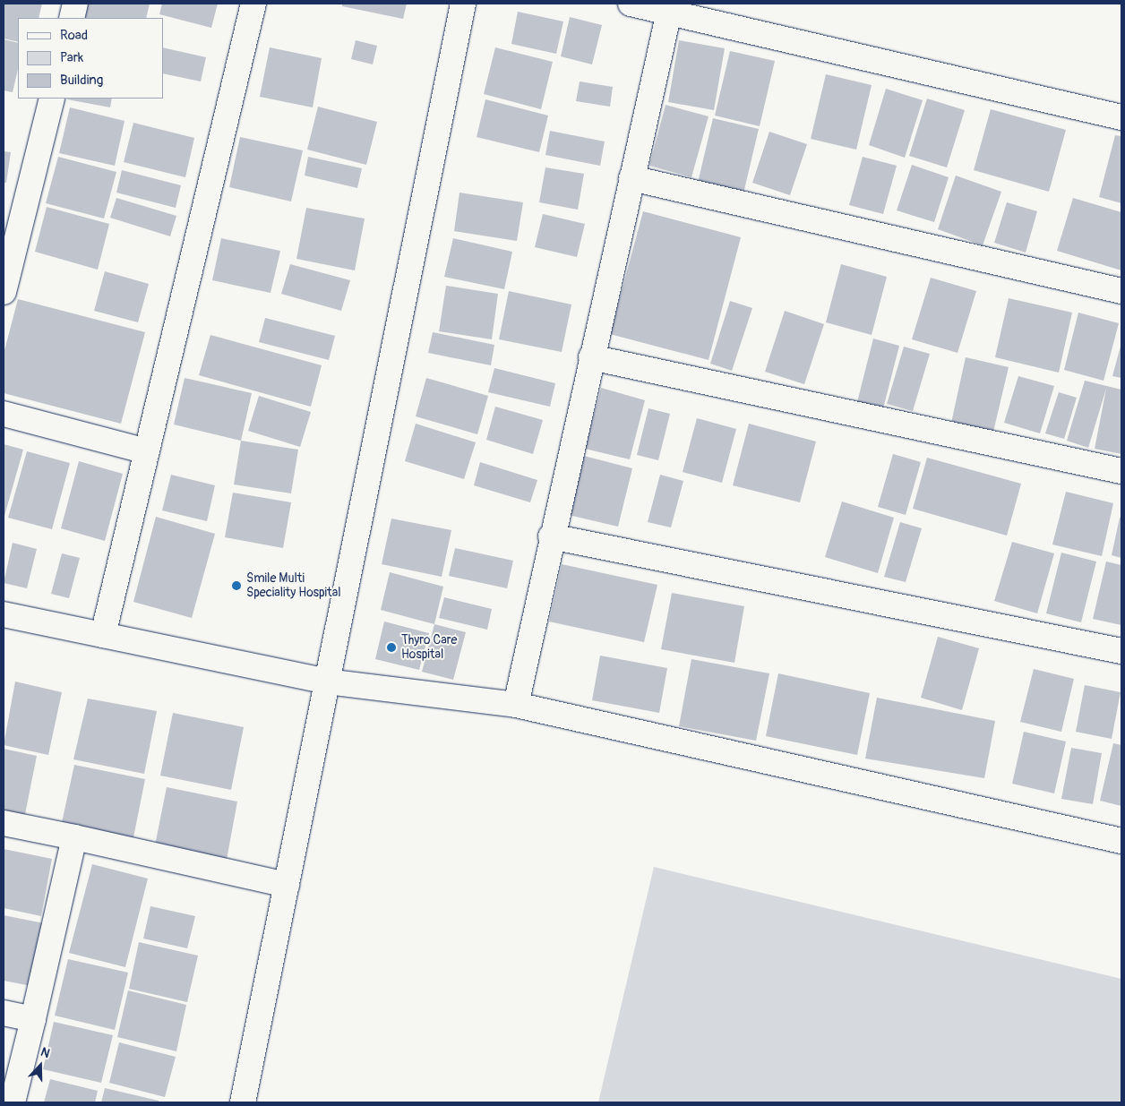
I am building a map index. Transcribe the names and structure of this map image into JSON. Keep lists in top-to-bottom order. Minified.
{"places":["Smile Multi Speciality Hospital","Thyro Care Hospital"],"legend":["Road","Park","Building"],"north":"top"}
